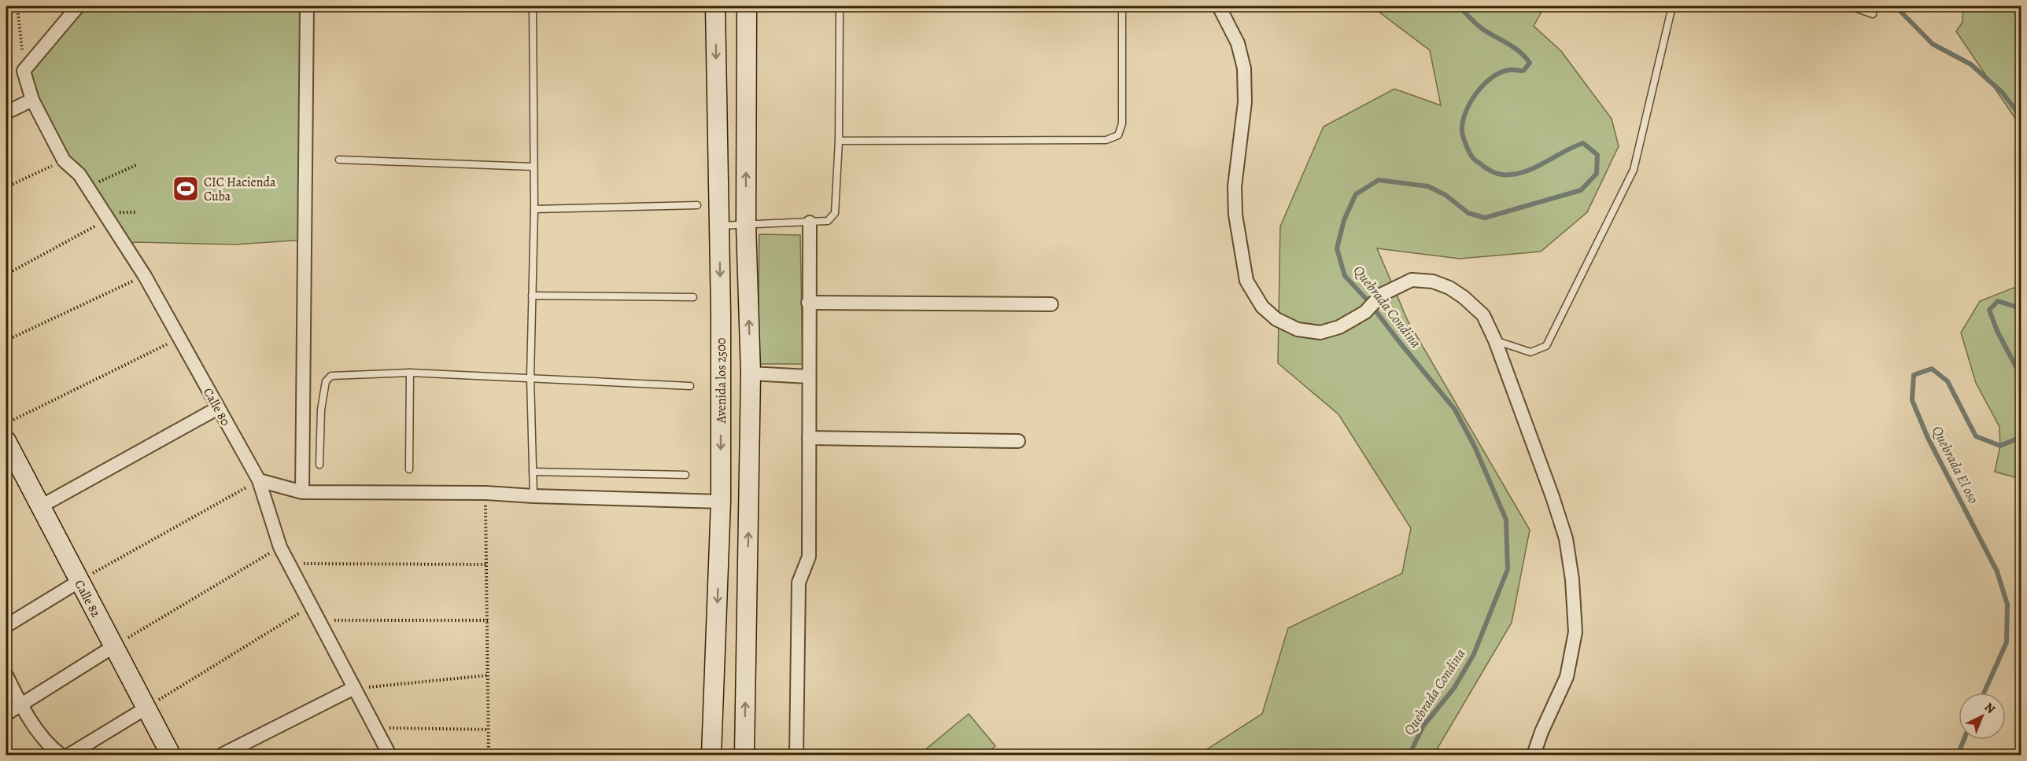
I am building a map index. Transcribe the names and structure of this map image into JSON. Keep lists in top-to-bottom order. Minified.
{"streets":{"main road":["Avenida los 2500","Calle 82"],"street":["Calle 80"]},"water":["Quebrada Condina","Quebrada El oso"],"places":{"sports":["CIC Hacienda Cuba"]},"north":"top right"}
